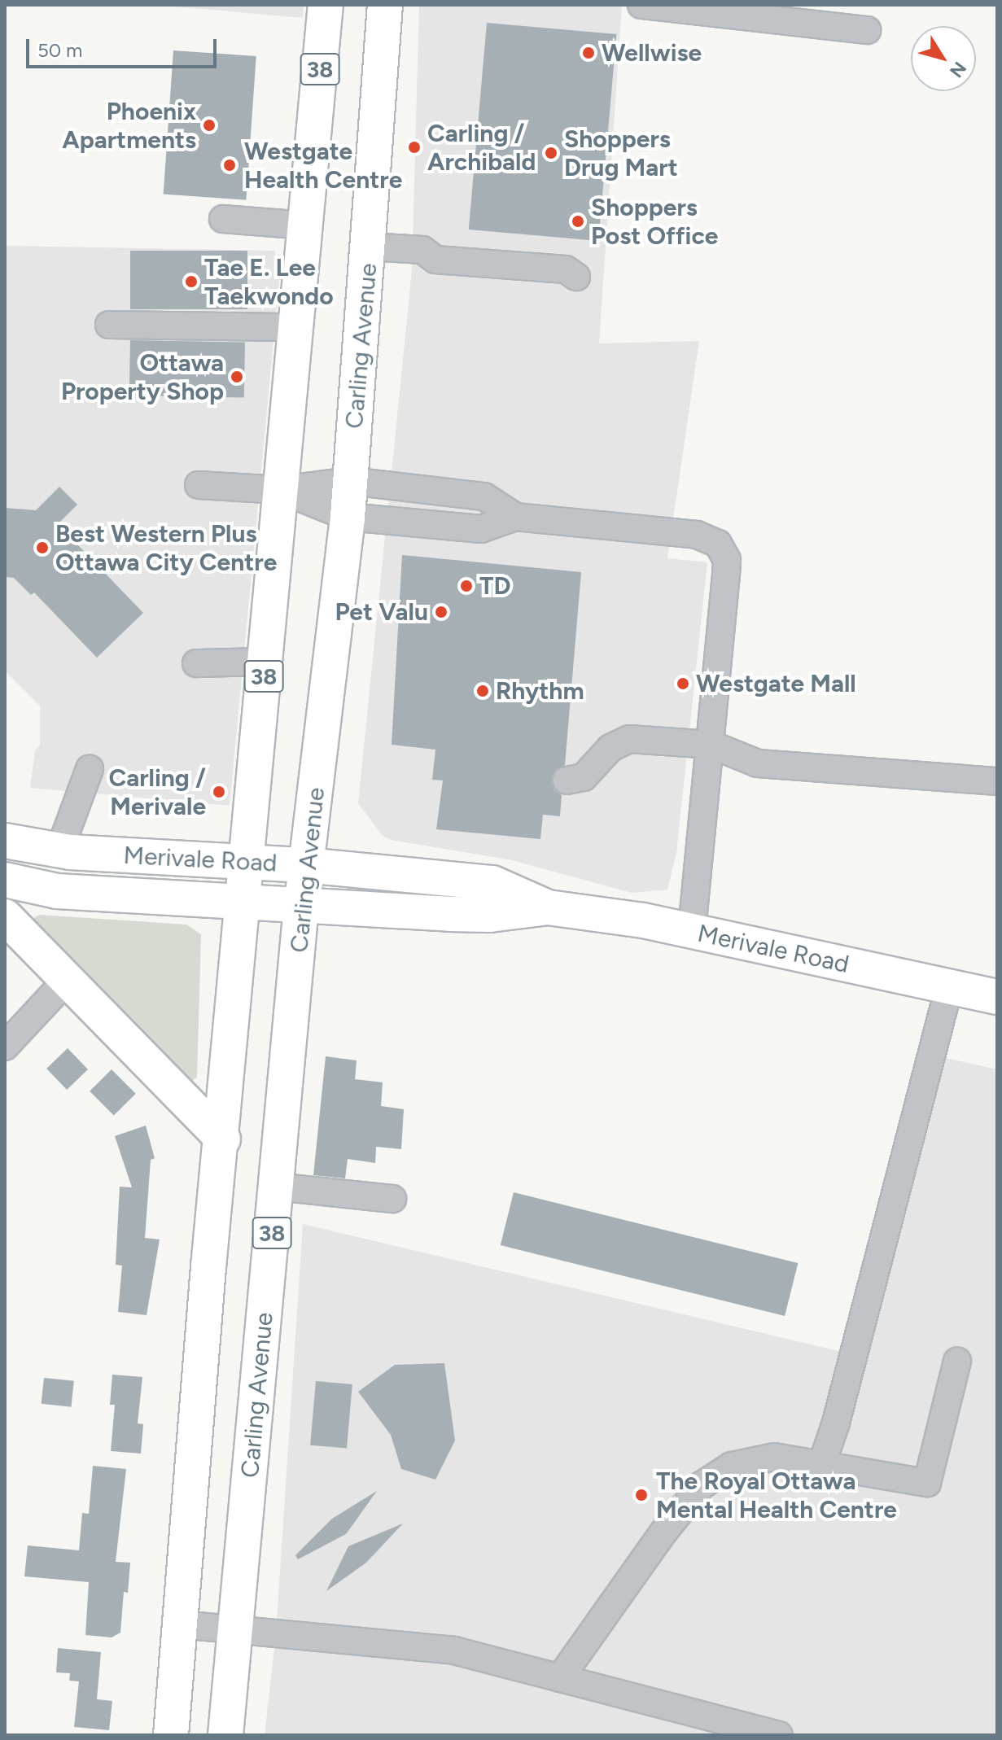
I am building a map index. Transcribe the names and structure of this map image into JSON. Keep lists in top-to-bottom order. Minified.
{"streets":{"main road":["38","Carling Avenue","Merivale Road"]},"crossings":[["38","Merivale Road"],["Carling Avenue","Merivale Road"]],"places":["Wellwise","Phoenix Apartments","Carling / Archibald","Shoppers Drug Mart","Westgate Health Centre","Shoppers Post Office","Tae E. Lee Taekwondo","Ottawa Property Shop","Best Western Plus Ottawa City Centre","TD","Pet Valu","Westgate Mall","Rhythm","Carling / Merivale","The Royal Ottawa Mental Health Centre"],"scale_bar":"50 m","north":"bottom right"}
